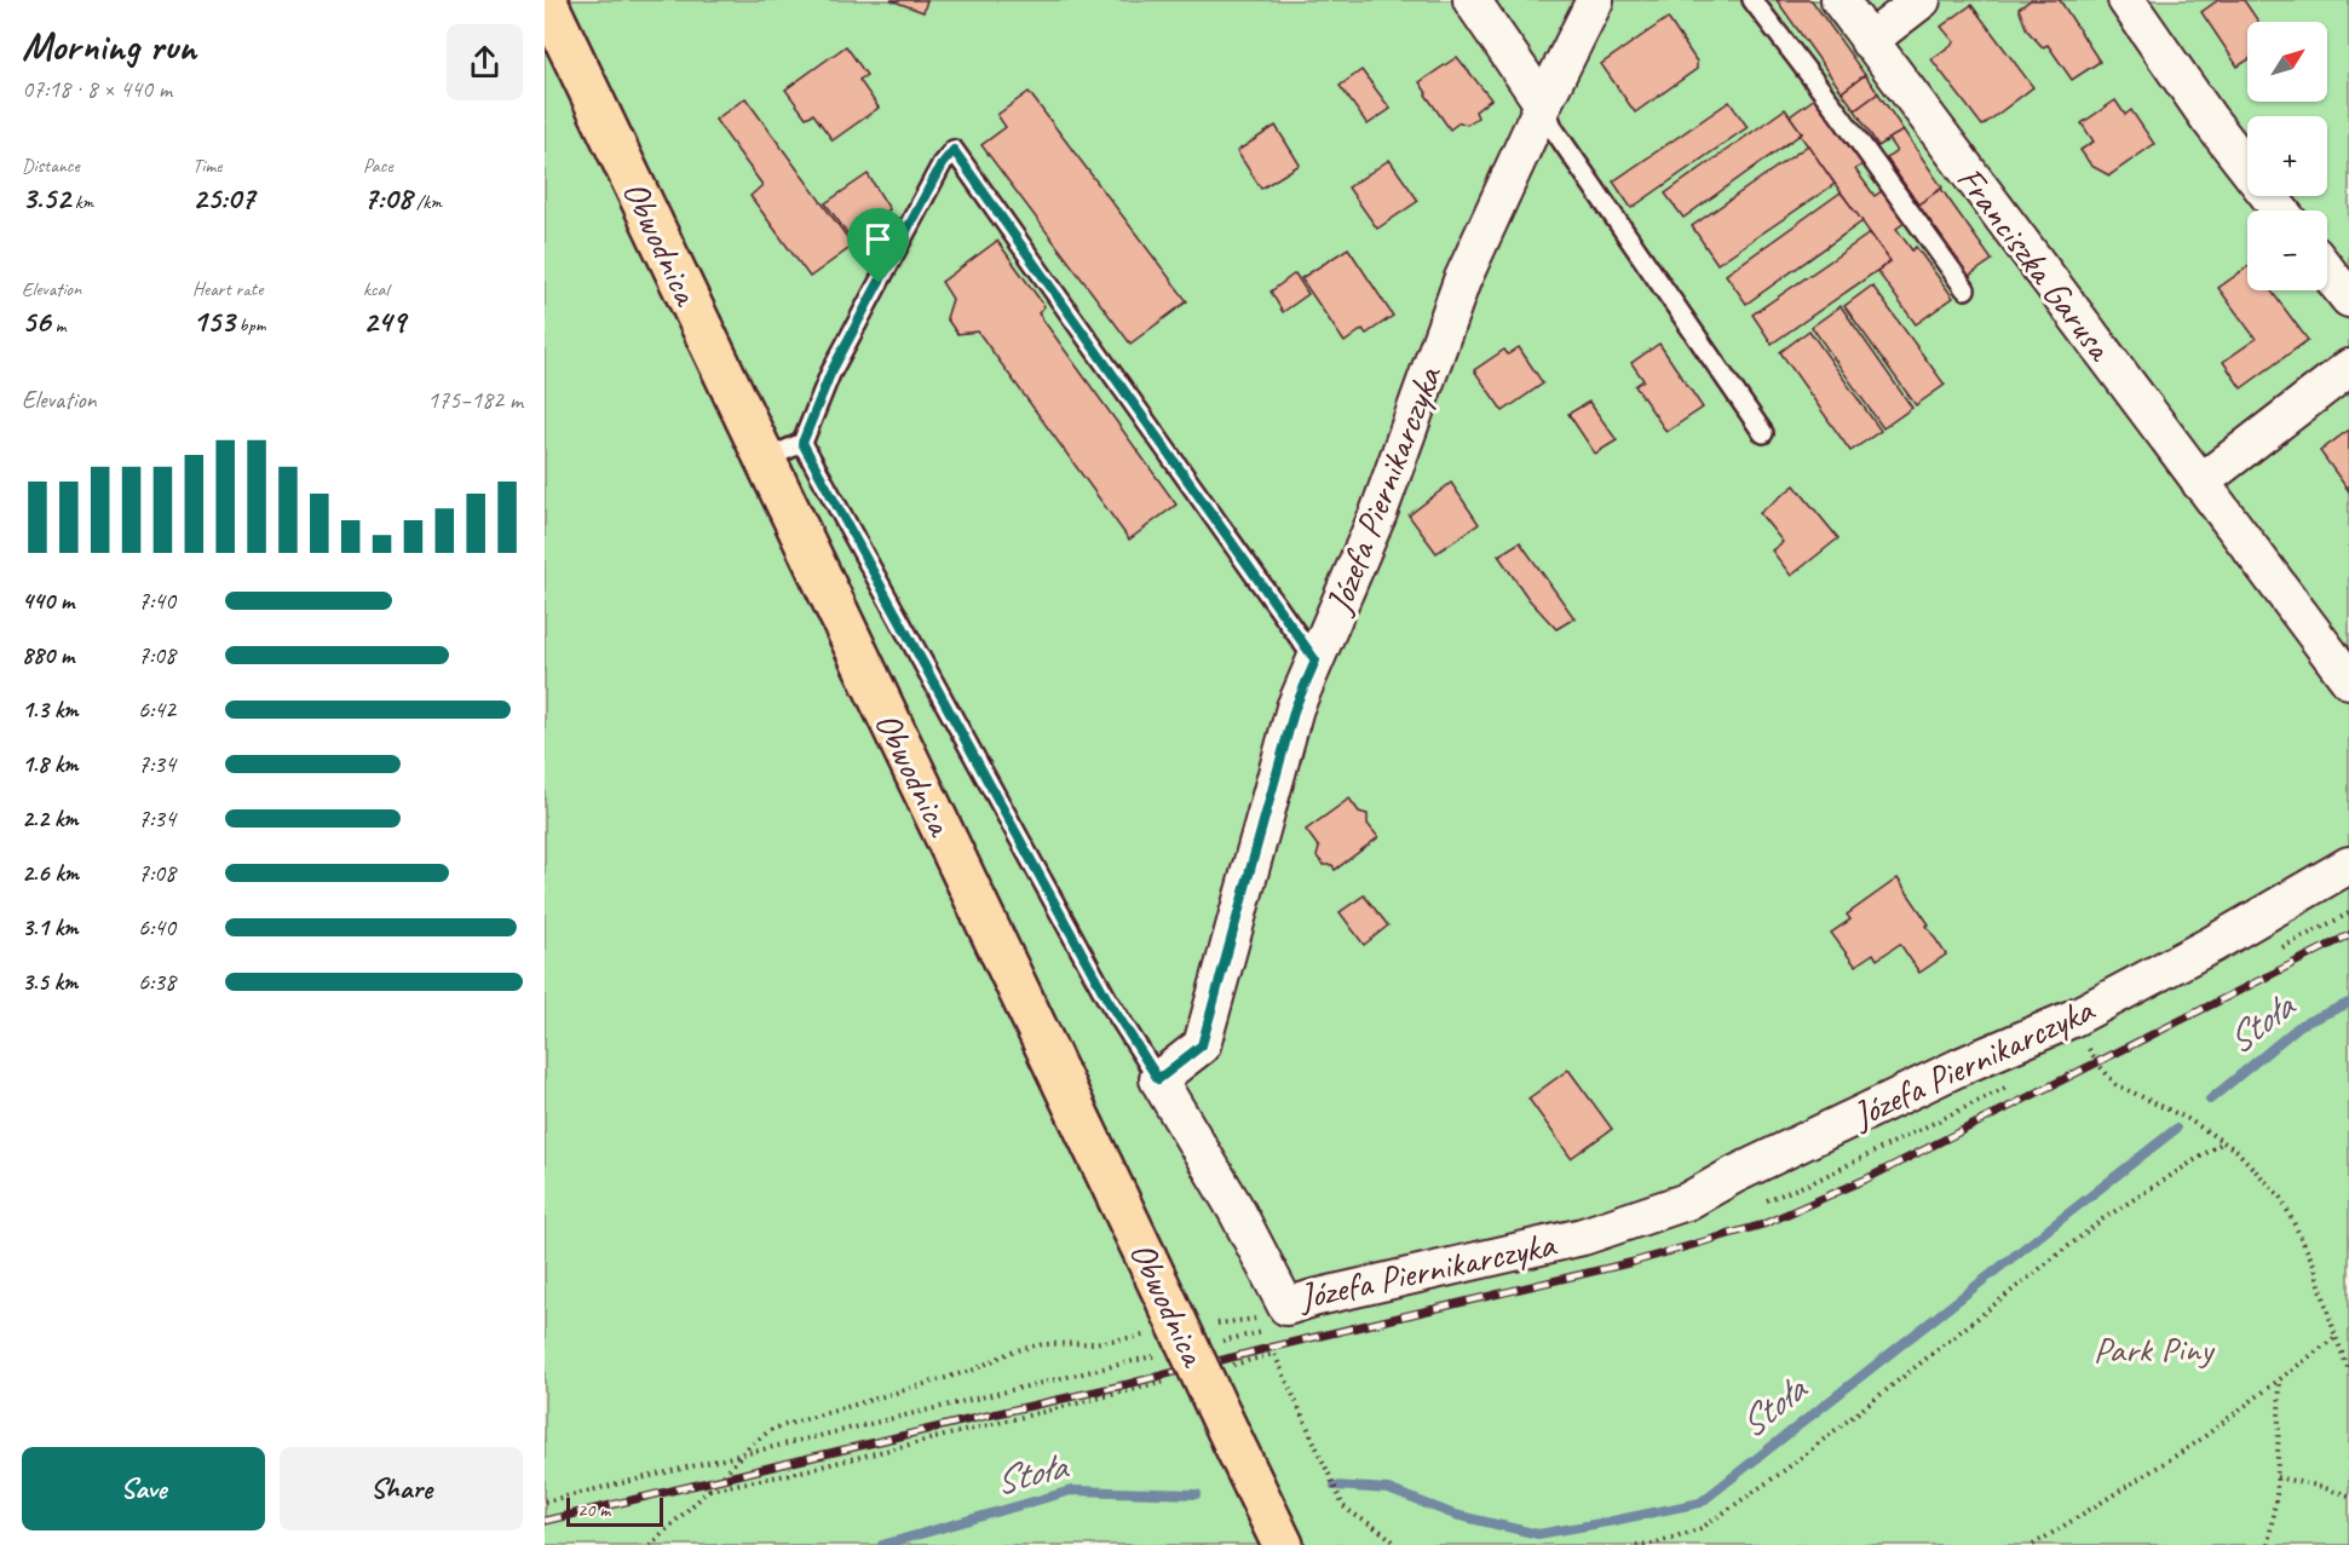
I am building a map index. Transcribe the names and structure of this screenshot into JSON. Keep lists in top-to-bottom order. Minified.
{"streets":{"highway":["Obwodnica"],"street":["Franciszka Garusa","Józefa Piernikarczyka"]},"water":["Stoła"],"parks":["Park Piny"],"scale_bar":"20 m","north":"top right","page":{"heading":["Morning run","07:18 · 8 × 440 m"],"map_buttons":["+","−"],"stats":[["Distance","3.52 km"],["Time","25:07"],["Pace","7:08 /km"],["Elevation","56 m"],["Heart rate","153 bpm"],["kcal","249"]],"chart":["Elevation","175–182 m"],"list":[{"name":"440 m","note":"7:40"},{"name":"880 m","note":"7:08"},{"name":"1.3 km","note":"6:42"},{"name":"1.8 km","note":"7:34"},{"name":"2.2 km","note":"7:34"},{"name":"2.6 km","note":"7:08"},{"name":"3.1 km","note":"6:40"},{"name":"3.5 km","note":"6:38"}],"buttons":["Save","Share"],"scale":"20 m"}}
